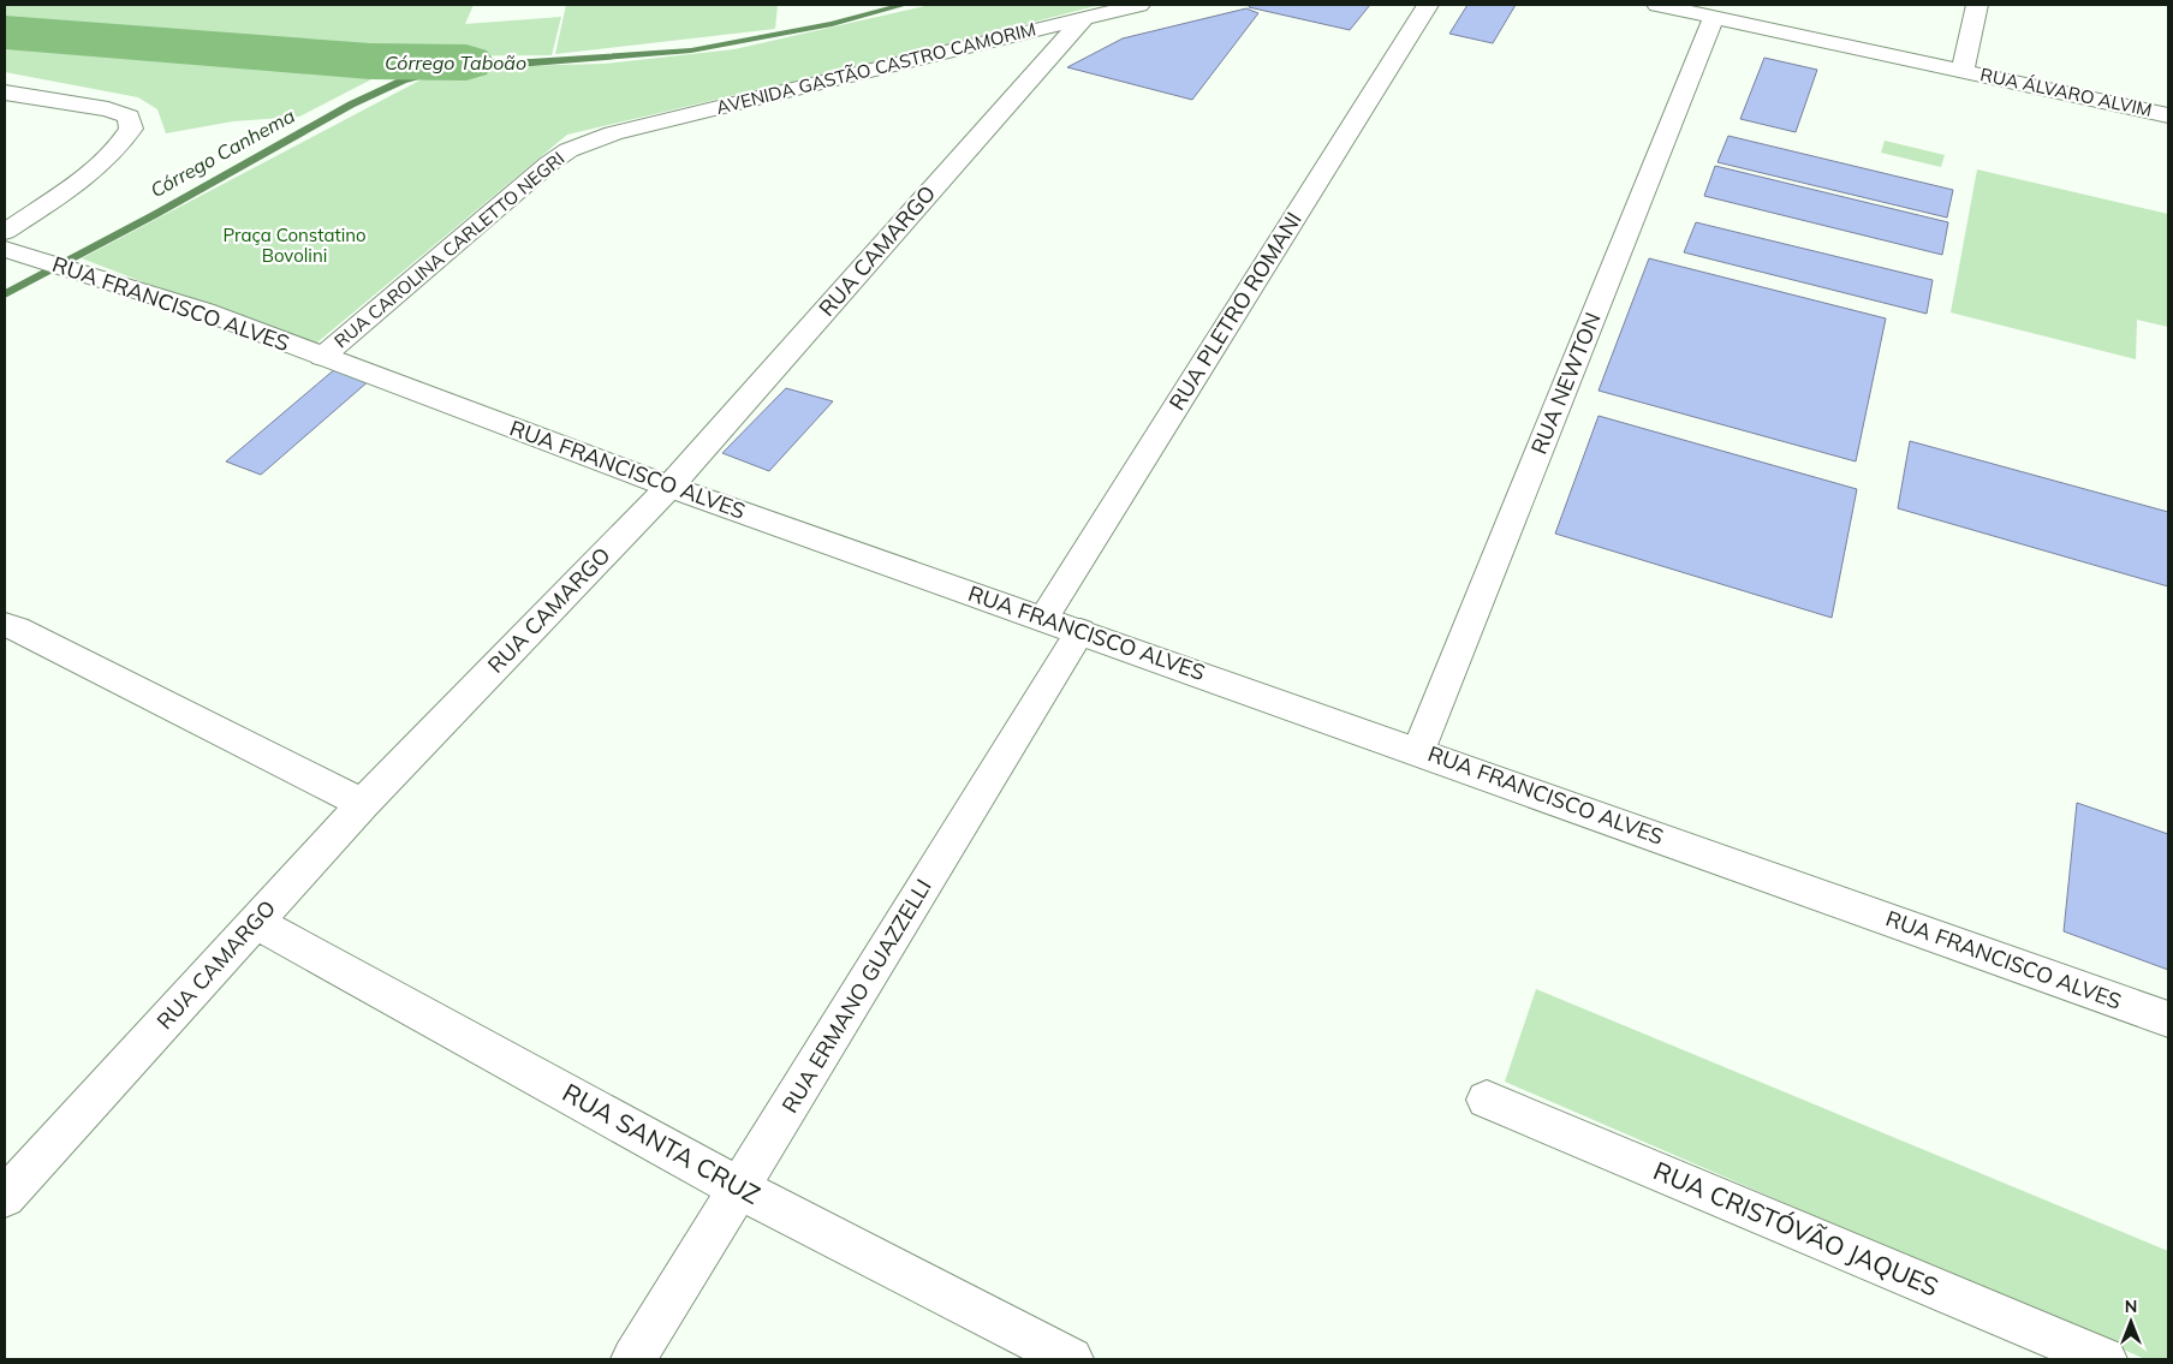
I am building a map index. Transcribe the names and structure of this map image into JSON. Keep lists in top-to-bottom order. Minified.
{"streets":{"street":["AVENIDA GASTÃO CASTRO CAMORIM","RUA ÁLVARO ALVIM","RUA CAROLINA CARLETTO NEGRI","RUA CAMARGO","RUA FRANCISCO ALVES","RUA PLETRO ROMANI","RUA NEWTON","RUA ERMANO GUAZZELLI","RUA SANTA CRUZ","RUA CRISTÓVÃO JAQUES"]},"crossings":[["AVENIDA GASTÃO CASTRO CAMORIM","RUA CAROLINA CARLETTO NEGRI"],["AVENIDA GASTÃO CASTRO CAMORIM","RUA CAMARGO"],["RUA CAROLINA CARLETTO NEGRI","RUA FRANCISCO ALVES"],["RUA CAMARGO","RUA FRANCISCO ALVES"],["RUA CAMARGO","RUA SANTA CRUZ"],["RUA FRANCISCO ALVES","RUA PLETRO ROMANI"],["RUA FRANCISCO ALVES","RUA NEWTON"],["RUA FRANCISCO ALVES","RUA ERMANO GUAZZELLI"],["RUA ERMANO GUAZZELLI","RUA SANTA CRUZ"]],"water":["Córrego Taboão","Córrego Canhema"],"parks":["Praça Constatino Bovolini"],"north":"top"}
